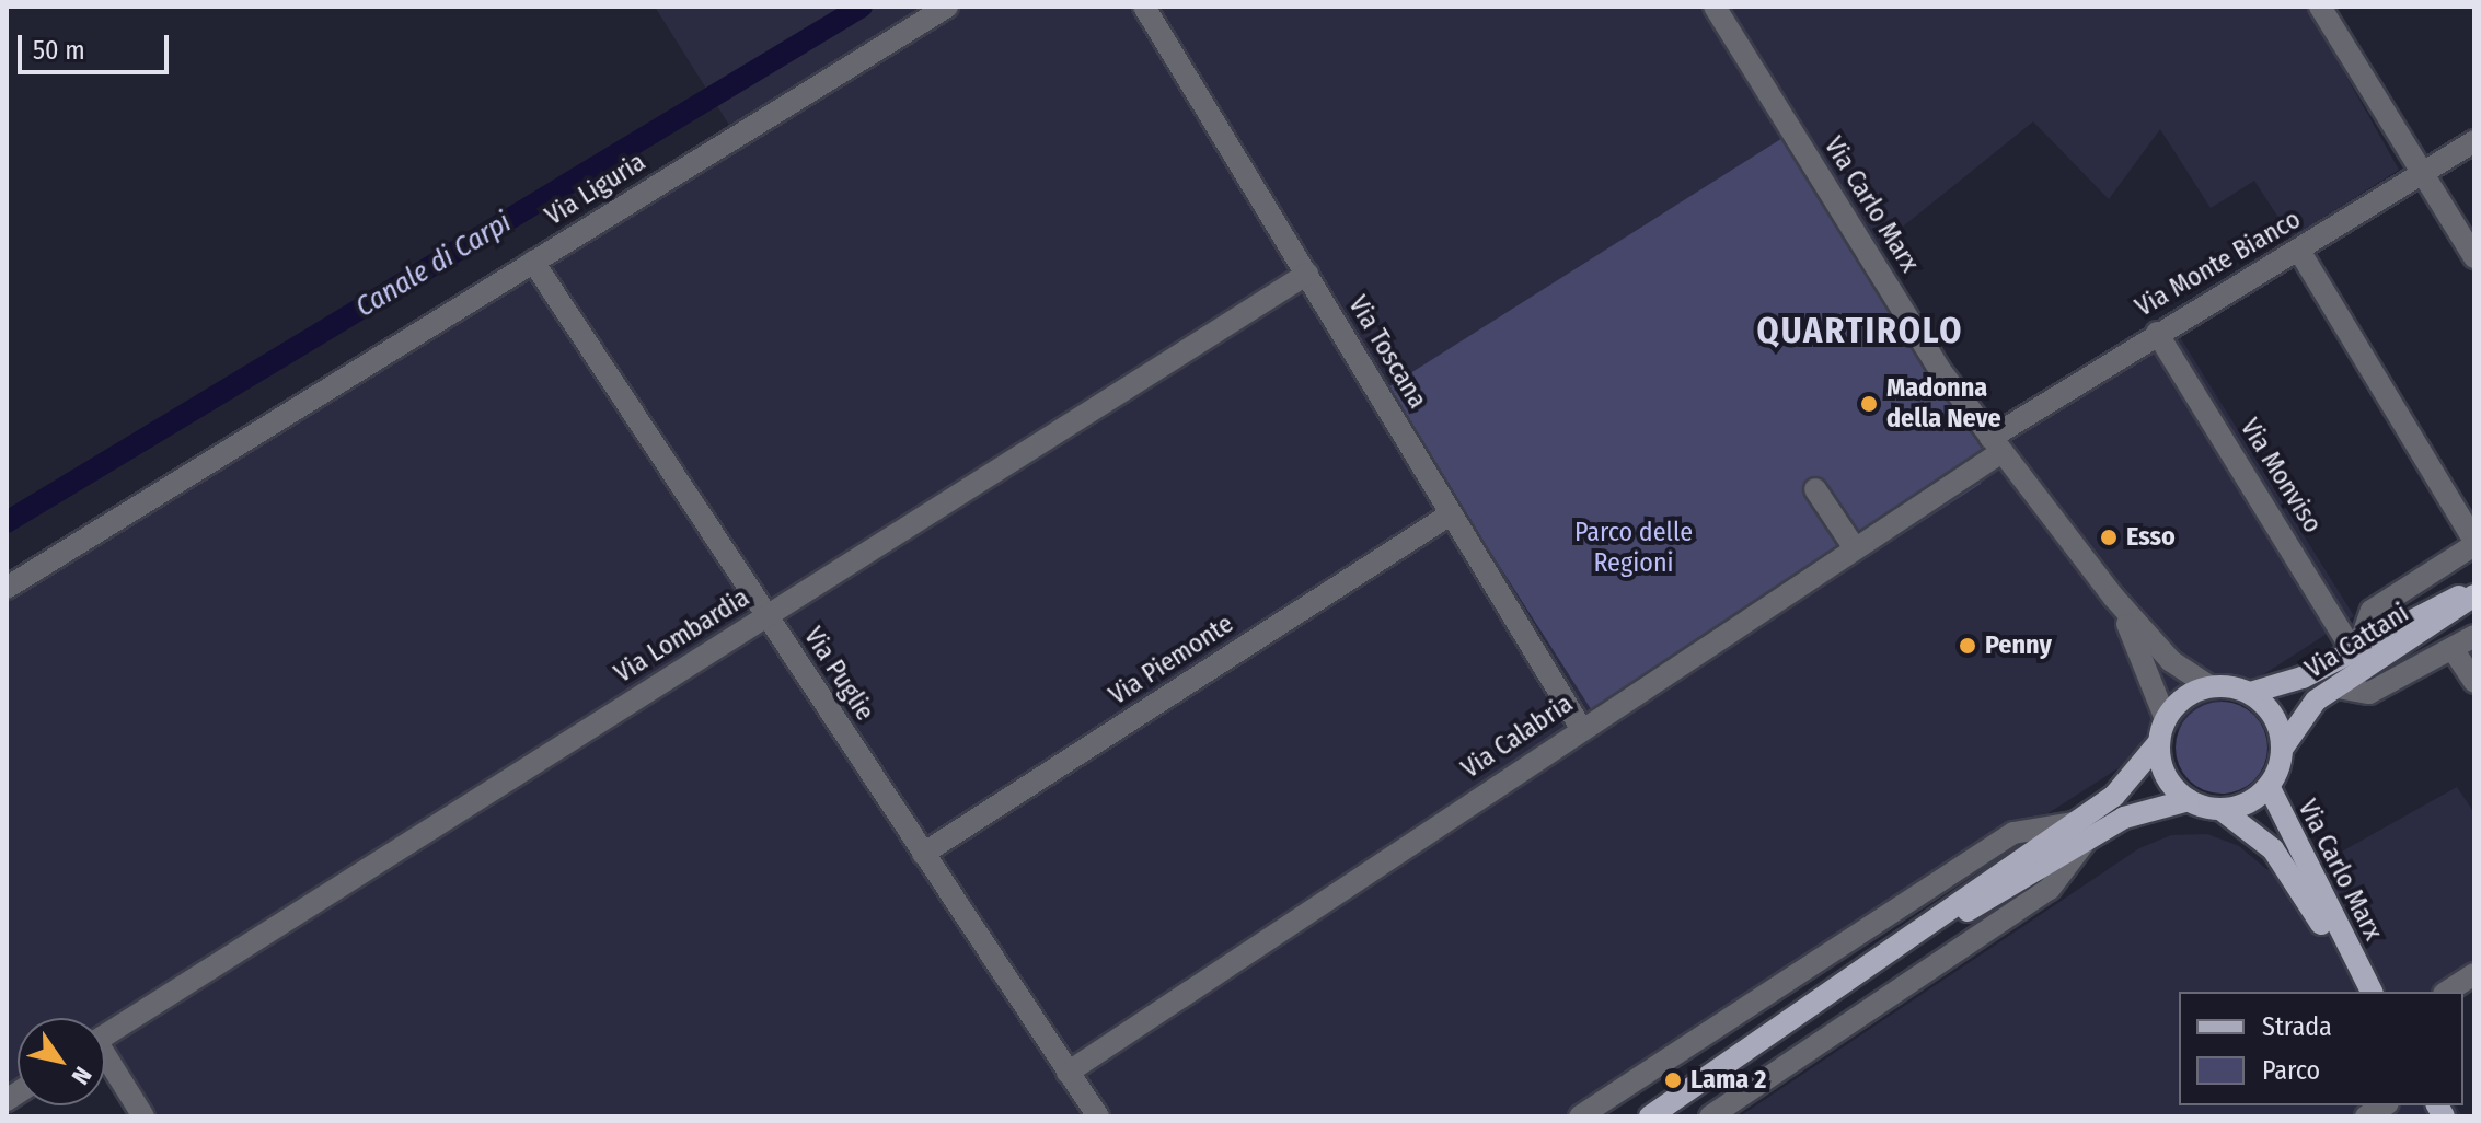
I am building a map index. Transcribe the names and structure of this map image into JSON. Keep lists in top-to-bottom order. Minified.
{"streets":{"main road":["Via Carlo Marx","Via Cattani"],"street":["Via Liguria","Via Monte Bianco","Via Toscana","Via Monviso","Via Lombardia","Via Piemonte","Via Puglie","Via Calabria"]},"crossings":[["Via Liguria","Via Puglie"],["Via Carlo Marx","Via Monte Bianco"],["Via Carlo Marx","Via Cattani"],["Via Carlo Marx","Via Calabria"],["Via Monte Bianco","Via Monviso"],["Via Monte Bianco","Via Calabria"],["Via Toscana","Via Lombardia"],["Via Toscana","Via Piemonte"],["Via Toscana","Via Calabria"],["Via Monviso","Via Cattani"],["Via Lombardia","Via Puglie"],["Via Piemonte","Via Puglie"],["Via Puglie","Via Calabria"]],"districts":["QUARTIROLO"],"water":["Canale di Carpi"],"parks":["Parco delle Regioni"],"places":["Madonna della Neve","Esso","Penny","Lama 2"],"legend":["Strada","Parco"],"scale_bar":"50 m","north":"bottom right"}
